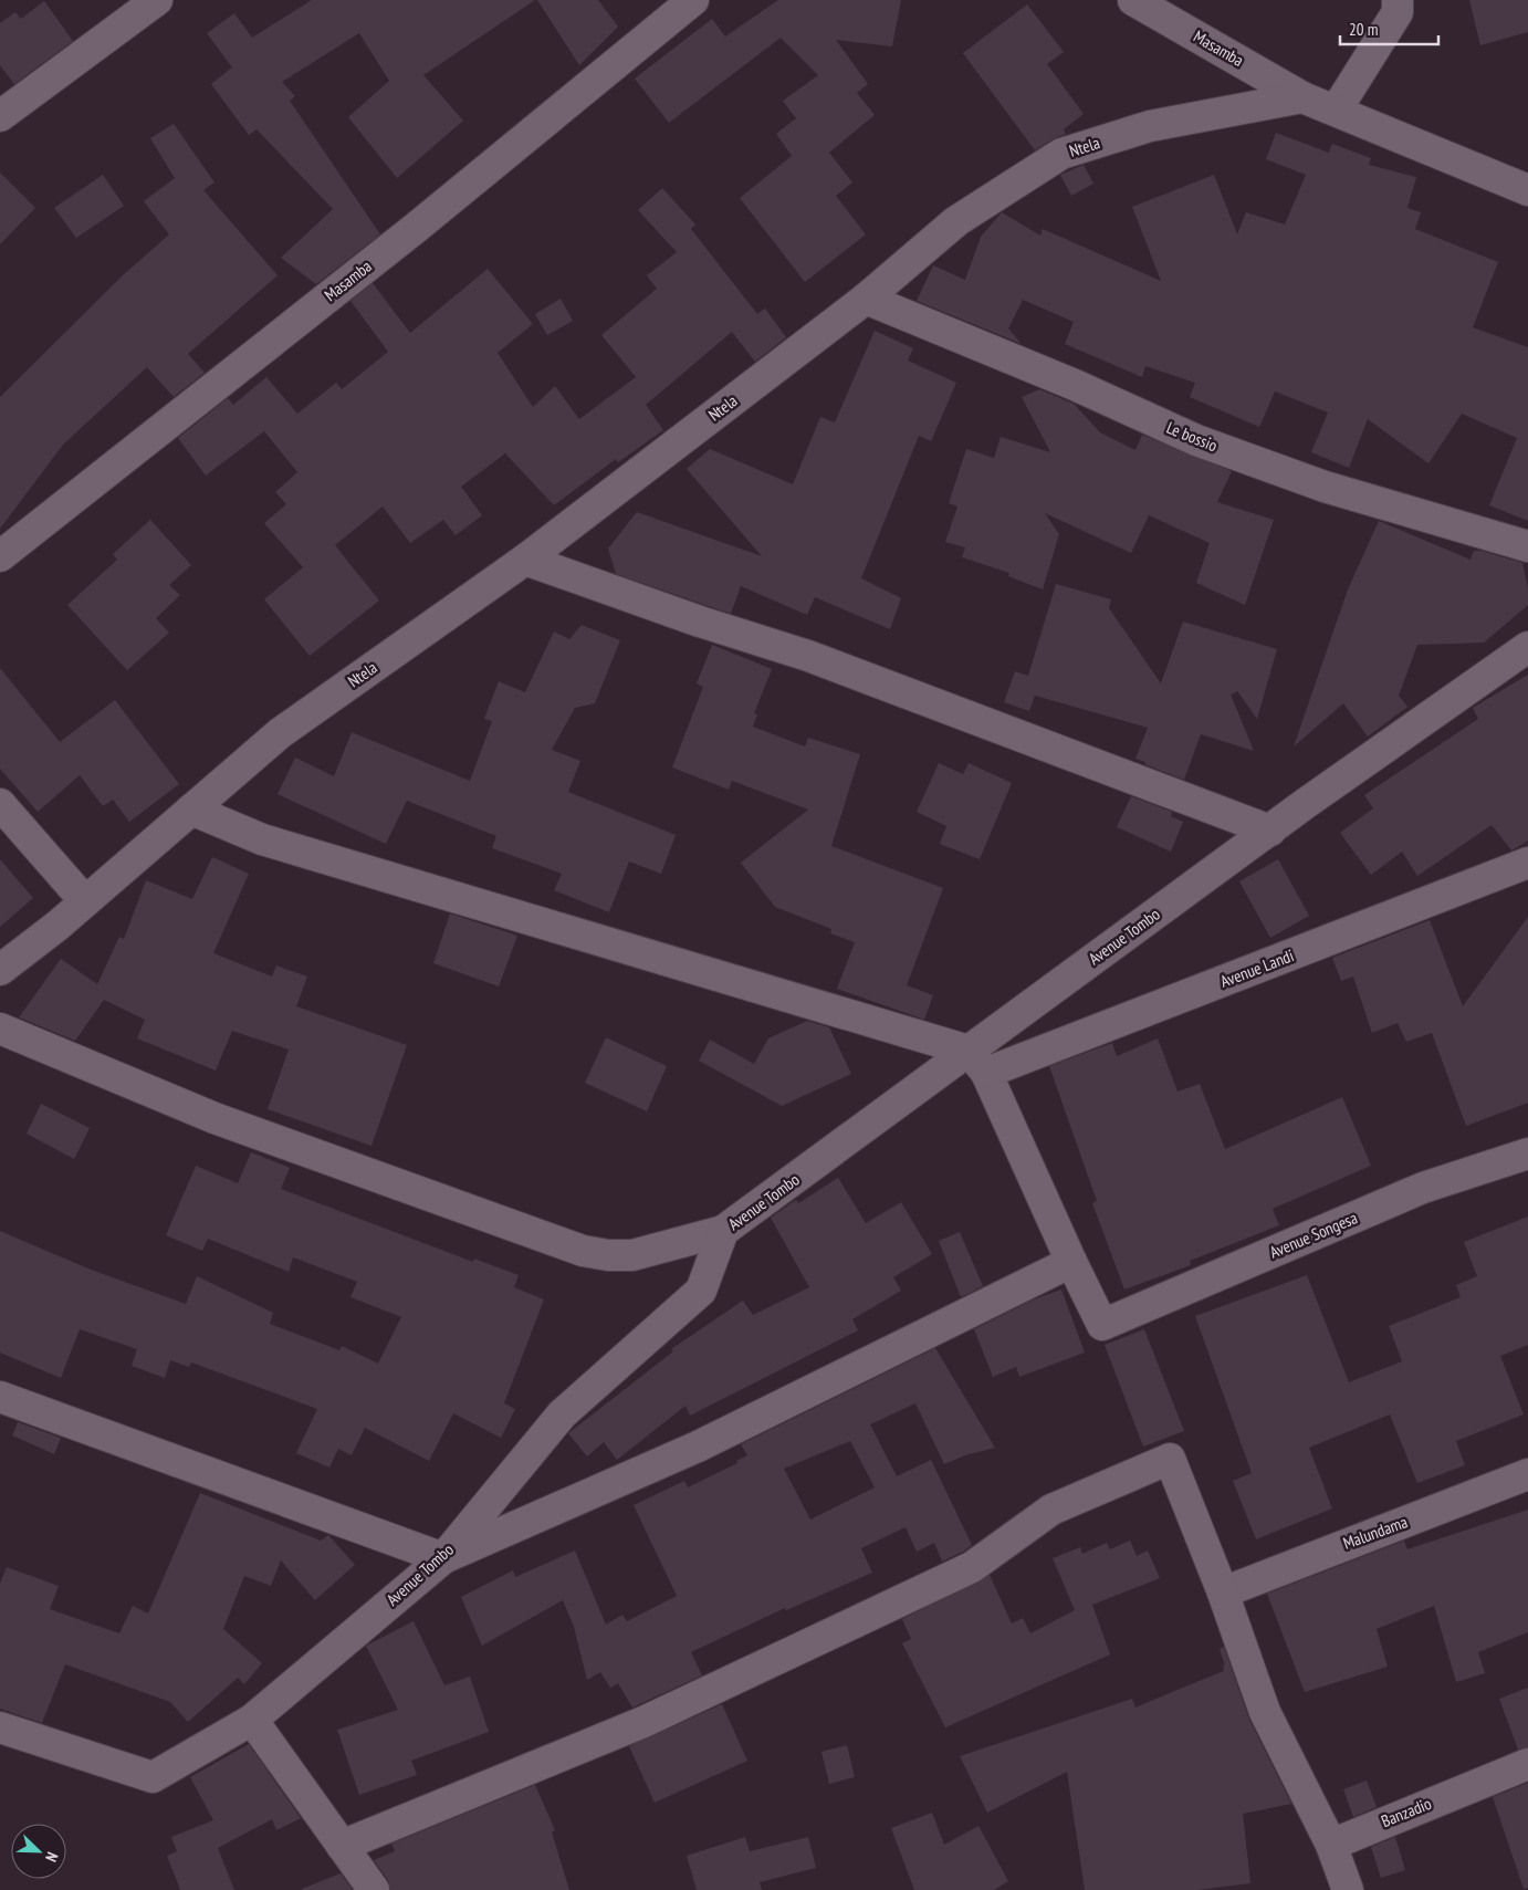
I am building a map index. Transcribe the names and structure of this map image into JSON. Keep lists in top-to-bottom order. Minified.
{"streets":{"street":["Masamba","Ntela","Le bossio","Avenue Tombo","Avenue Landi","Avenue Songesa","Malundama","Banzadio"]},"crossings":[["Masamba","Ntela"],["Ntela","Le bossio"],["Avenue Tombo","Avenue Landi"]],"scale_bar":"20 m","north":"bottom right"}
